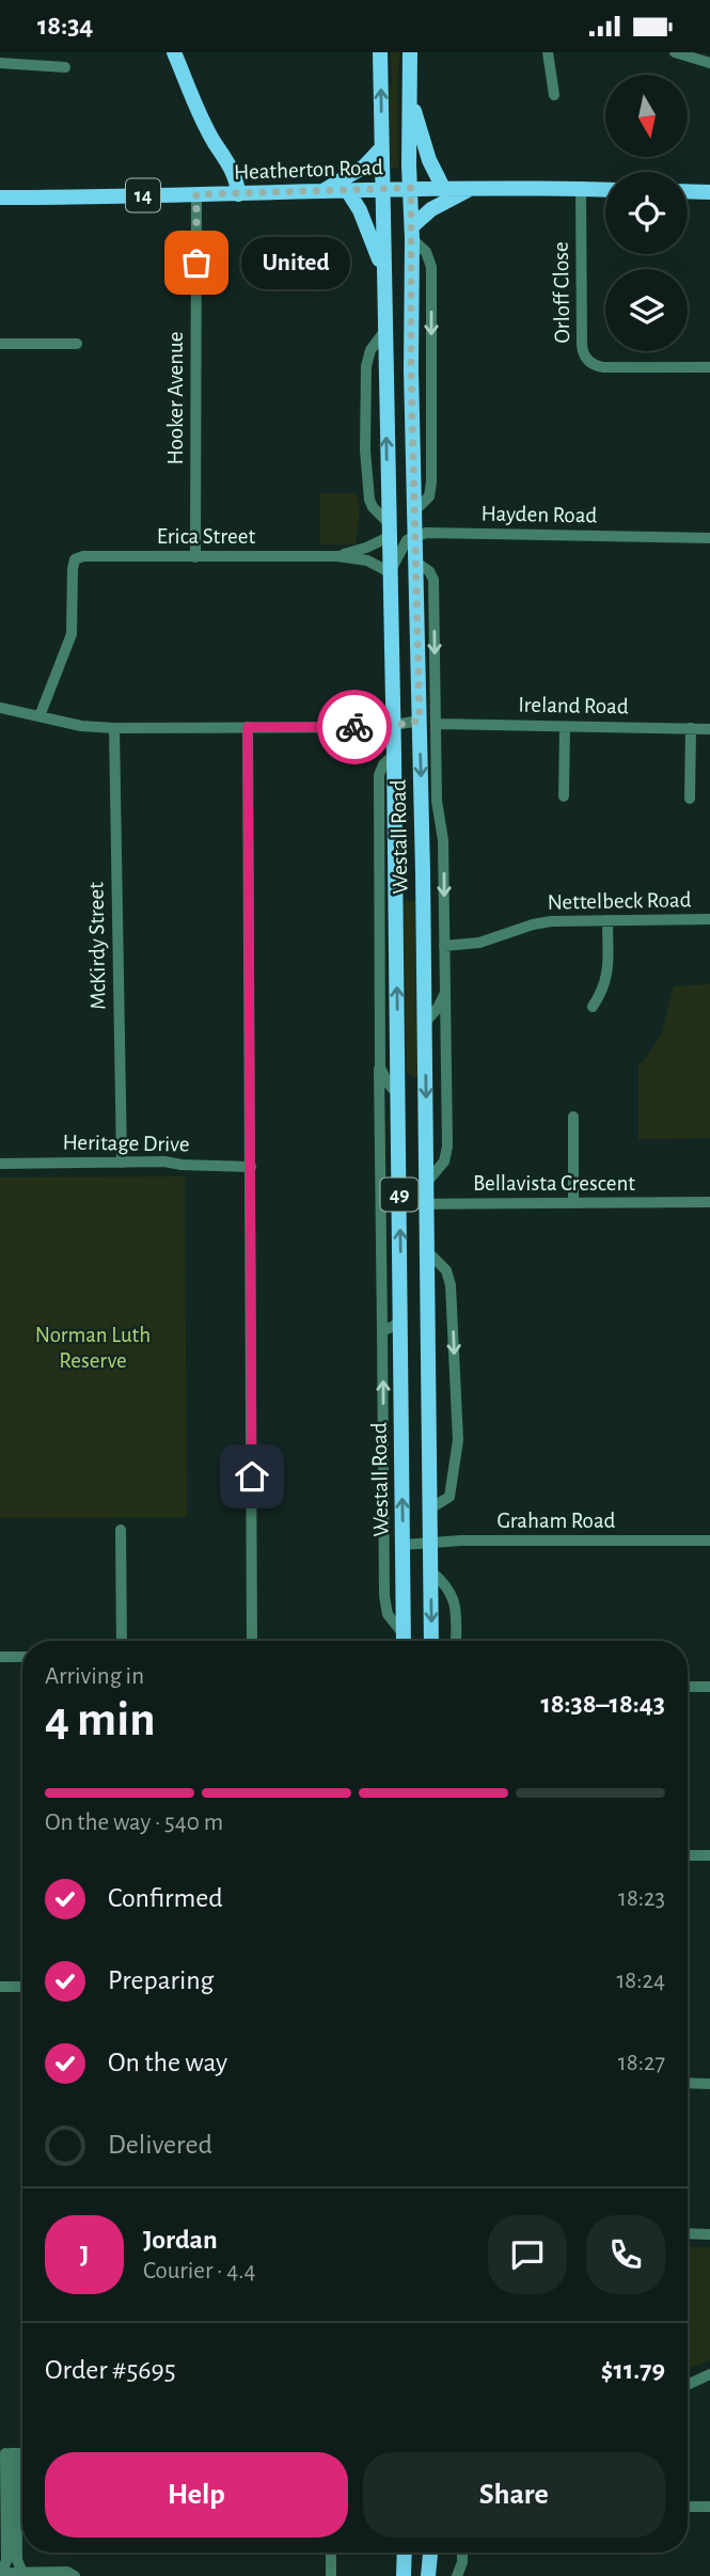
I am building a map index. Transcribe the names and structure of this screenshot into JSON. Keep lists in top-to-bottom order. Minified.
{"streets":{"main road":["Heatherton Road","14","Westall Road","49"],"street":["Orloff Close","Hooker Avenue","Hayden Road","Erica Street","Ireland Road","Nettelbeck Road","McKirdy Street","Heritage Drive","Bellavista Crescent","Graham Road"]},"crossings":[["Heatherton Road","Orloff Close"],["Heatherton Road","Hooker Avenue"],["Heatherton Road","Westall Road"],["Heatherton Road","49"],["Hooker Avenue","Erica Street"],["Hayden Road","Westall Road"],["Erica Street","Ireland Road"],["Erica Street","Westall Road"],["Ireland Road","Westall Road"],["Ireland Road","McKirdy Street"],["Westall Road","Nettelbeck Road"],["Westall Road","Bellavista Crescent"],["Westall Road","49"],["Westall Road","Graham Road"],["McKirdy Street","Heritage Drive"]],"parks":["Norman Luth Reserve"],"places":["United"],"north":"bottom","page":{"status":"18:34","bubble":"United","heading":["4 min","Arriving in","18:38–18:43"],"panel":["Jordan","Courier · 4.4","Order #5695","$11.79"],"bar":"On the way · 540 m","list":[["Confirmed","18:23"],["Preparing","18:24"],["On the way","18:27"],"Delivered"],"round":"J","buttons":["Help","Share"]}}
